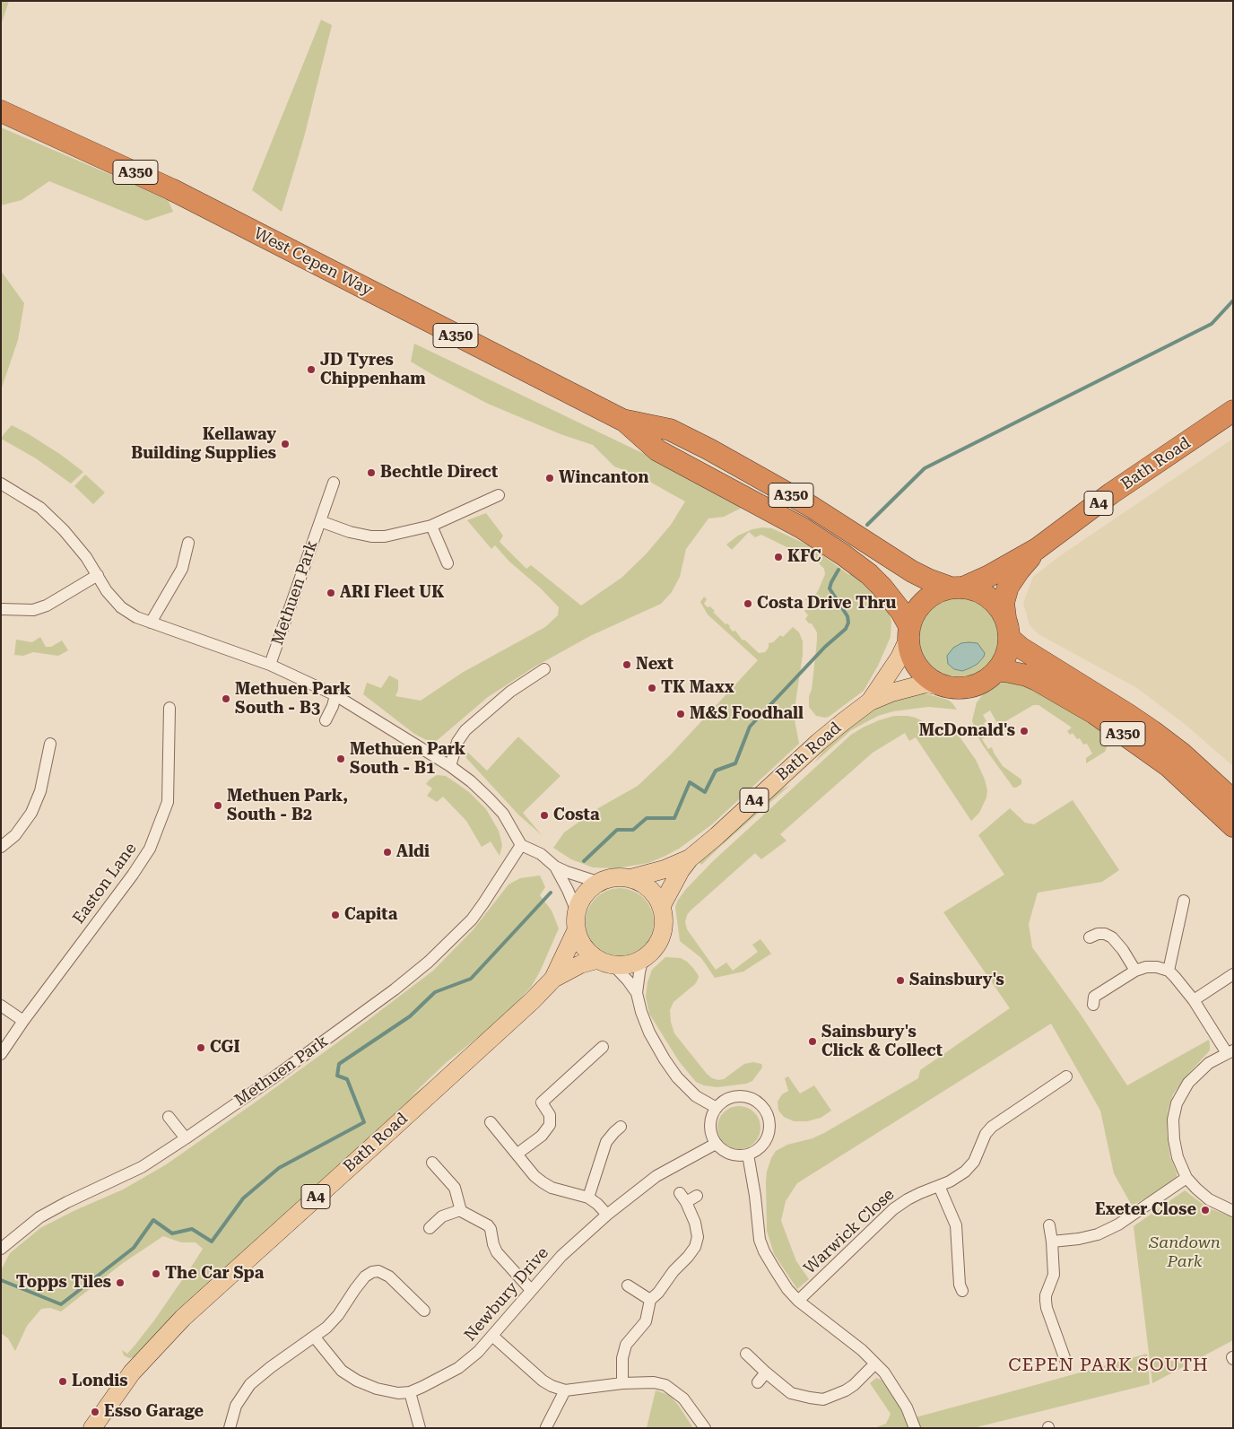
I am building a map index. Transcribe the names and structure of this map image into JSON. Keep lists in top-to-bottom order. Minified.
{"streets":{"highway":["A350","West Cepen Way","Bath Road","A4"],"street":["Methuen Park","Easton Lane","Warwick Close","Newbury Drive"]},"crossings":[["A350","West Cepen Way"],["A350","Bath Road"],["West Cepen Way","Bath Road"],["Bath Road","A4"]],"districts":["CEPEN PARK SOUTH"],"parks":["Sandown Park"],"places":["JD Tyres Chippenham","Kellaway Building Supplies","Bechtle Direct","Wincanton","KFC","ARI Fleet UK","Costa Drive Thru","Next","TK Maxx","Methuen Park South - B3","M&S Foodhall","McDonald's","Methuen Park South - B1","Methuen Park, South - B2","Costa","Aldi","Capita","Sainsbury's","Sainsbury's Click & Collect","CGI","Exeter Close","The Car Spa","Topps Tiles","Londis","Esso Garage"]}
